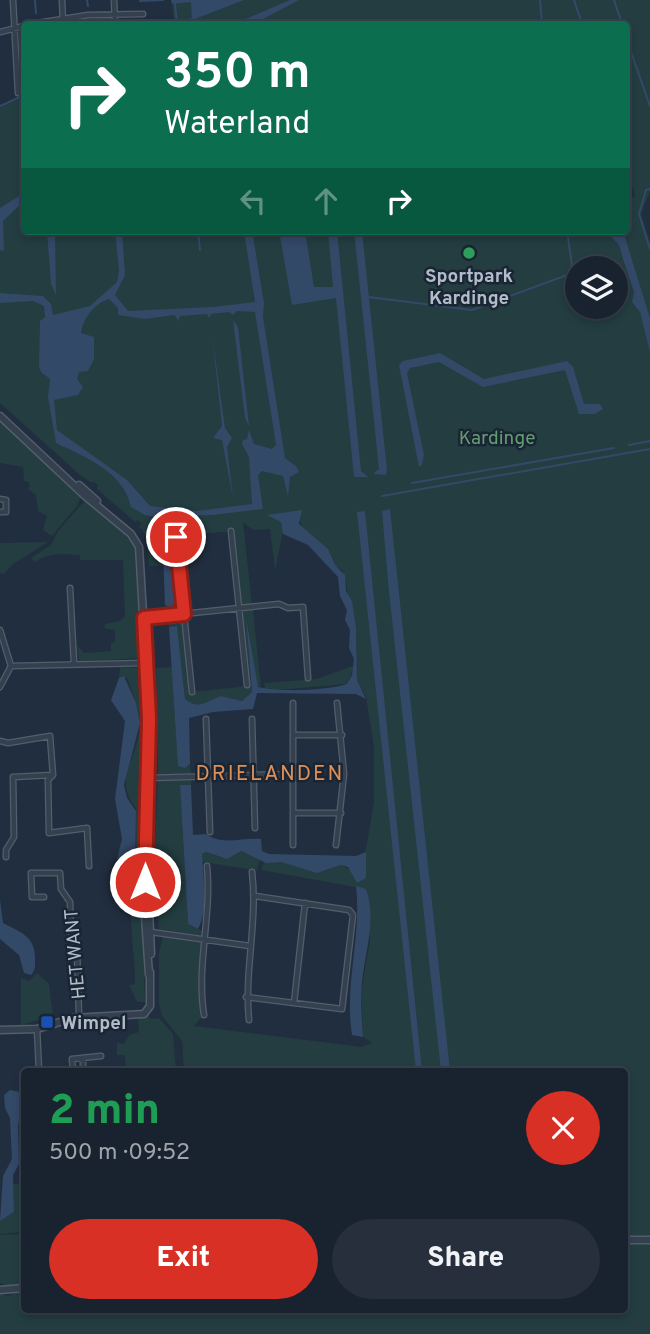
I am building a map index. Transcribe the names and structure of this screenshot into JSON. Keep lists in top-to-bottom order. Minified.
{"streets":{"street":["HET WANT"]},"districts":["DRIELANDEN"],"parks":["Kardinge"],"places":{"other":["Sportpark Kardinge"],"transit":["Wimpel"]},"page":{"turn":["350 m","Waterland"],"heading":["2 min","500 m · 09:52"],"buttons":["Exit","Share"]}}
